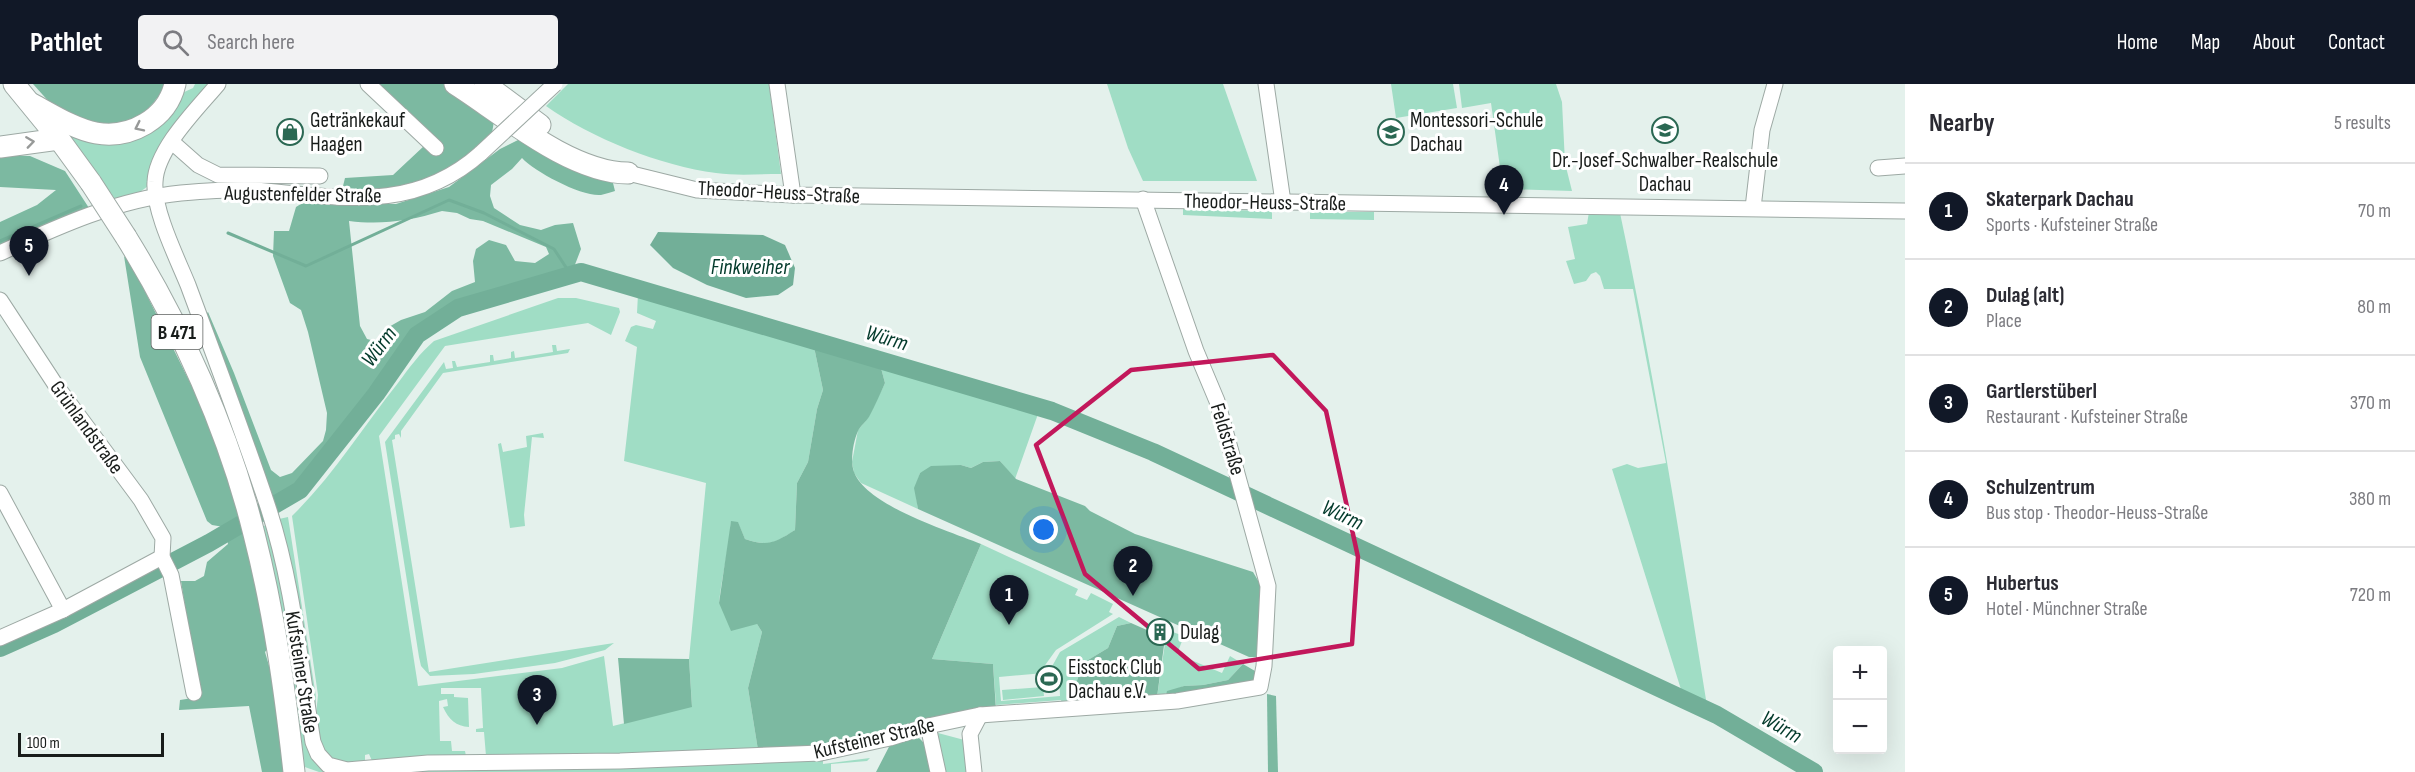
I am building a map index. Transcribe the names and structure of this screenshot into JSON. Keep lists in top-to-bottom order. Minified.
{"streets":{"highway":["B 471"],"street":["Theodor-Heuss-Straße","Augustenfelder Straße","Grünlandstraße","Feldstraße","Kufsteiner Straße"]},"crossings":[["Theodor-Heuss-Straße","Feldstraße"],["Augustenfelder Straße","Kufsteiner Straße"],["B 471","Kufsteiner Straße"],["Feldstraße","Kufsteiner Straße"]],"water":["Finkweiher","Würm"],"places":{"school or university":["Dr.-Josef-Schwalber-Realschule Dachau","Montessori-Schule Dachau"],"shop":["Getränkekauf Haagen"],"building":["Dulag"],"sports":["Eisstock Club Dachau e.V."]},"scale_bar":"100 m","page":{"header":"Pathlet","search":"Search here","nav":["Home","Map","About","Contact"],"heading":["Nearby","5 results"],"list":[{"mark":"1","name":"Skaterpark Dachau","note":"Sports · Kufsteiner Straße","value":"70 m"},{"mark":"2","name":"Dulag (alt)","note":"Place","value":"80 m"},{"mark":"3","name":"Gartlerstüberl","note":"Restaurant · Kufsteiner Straße","value":"370 m"},{"mark":"4","name":"Schulzentrum","note":"Bus stop · Theodor-Heuss-Straße","value":"380 m"},{"mark":"5","name":"Hubertus","note":"Hotel · Münchner Straße","value":"720 m"}],"pins":["4","5","2","1","3"],"map_buttons":["+","−"],"scale":"100 m"}}
